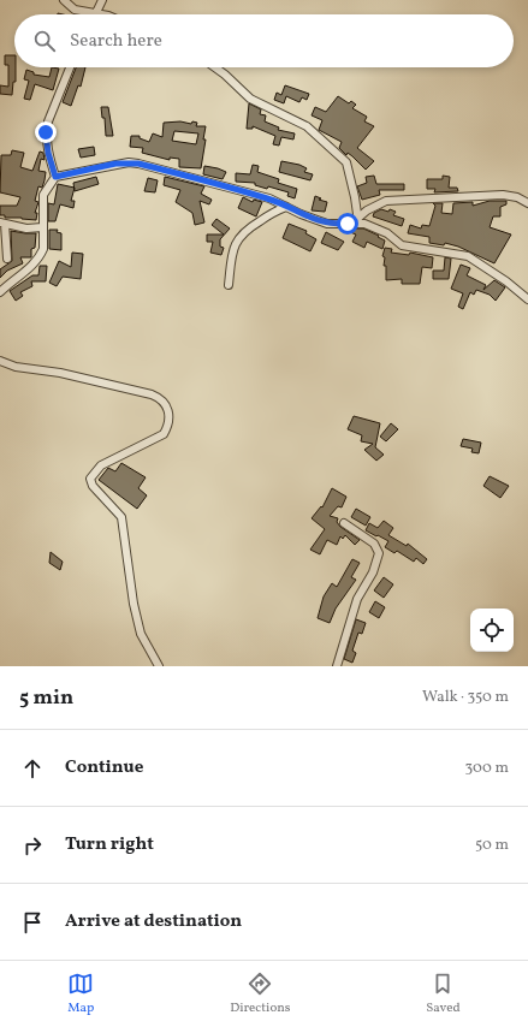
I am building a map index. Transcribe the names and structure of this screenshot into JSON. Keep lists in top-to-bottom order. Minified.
{"page":{"search":"Search here","heading":["5 min","Walk · 350 m"],"list":[["Continue","300 m"],["Turn right","50 m"],"Arrive at destination"],"nav":["Map","Directions","Saved"]}}
